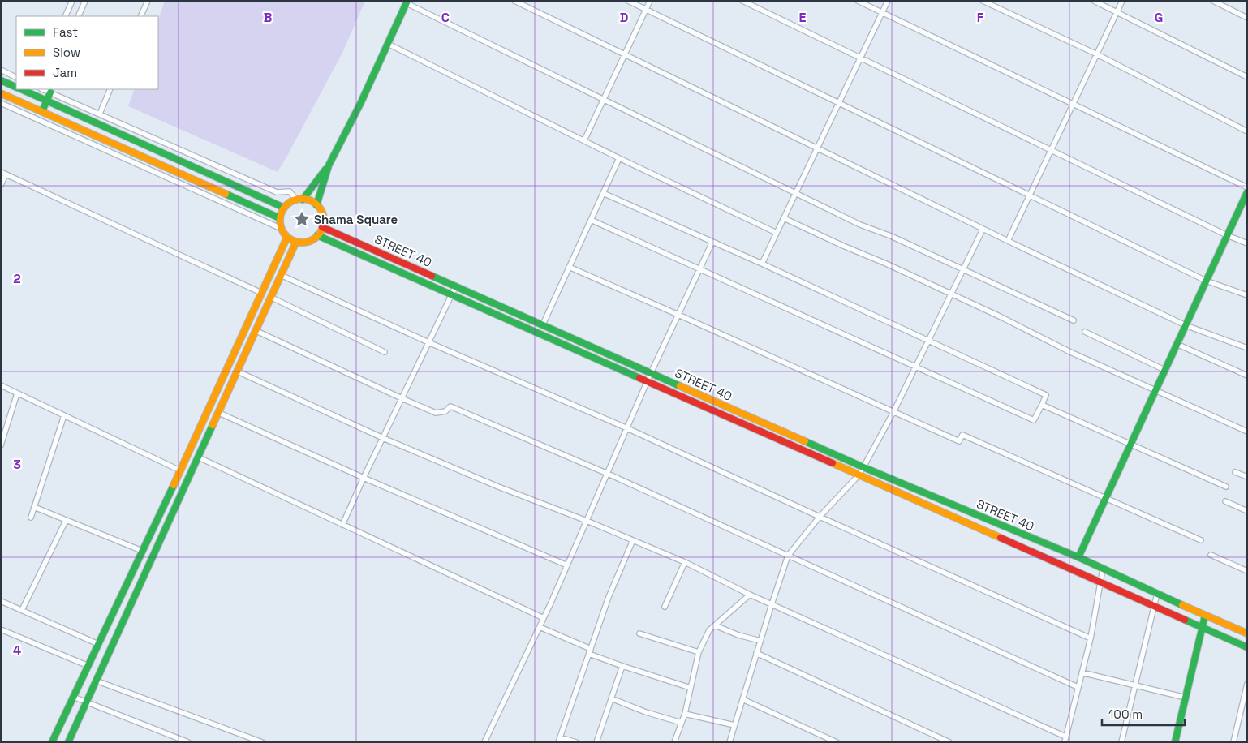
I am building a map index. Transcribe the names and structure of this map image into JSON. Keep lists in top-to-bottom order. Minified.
{"streets":{"main road":["STREET 40"]},"places":{"place":["Shama Square"]},"legend":["Fast","Slow","Jam"],"scale_bar":"100 m","grid":{"columns":["B","C","D","E","F","G"],"rows":["2","3","4"]}}
